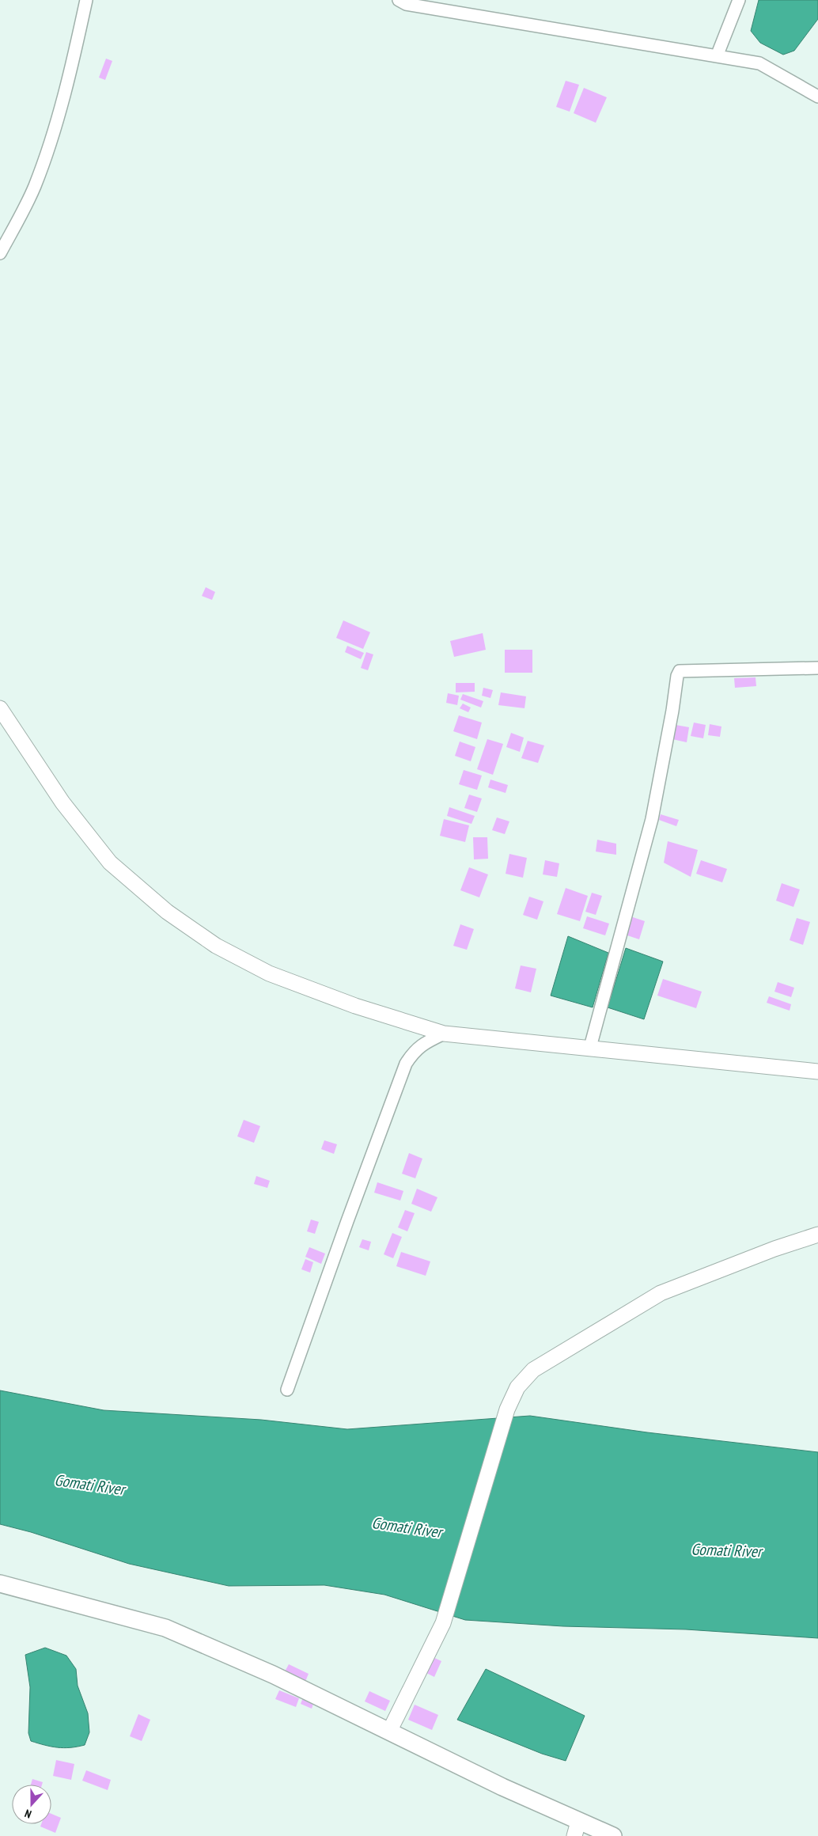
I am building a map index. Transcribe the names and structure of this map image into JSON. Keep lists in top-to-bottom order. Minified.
{"water":["Gomati River"],"north":"bottom"}
